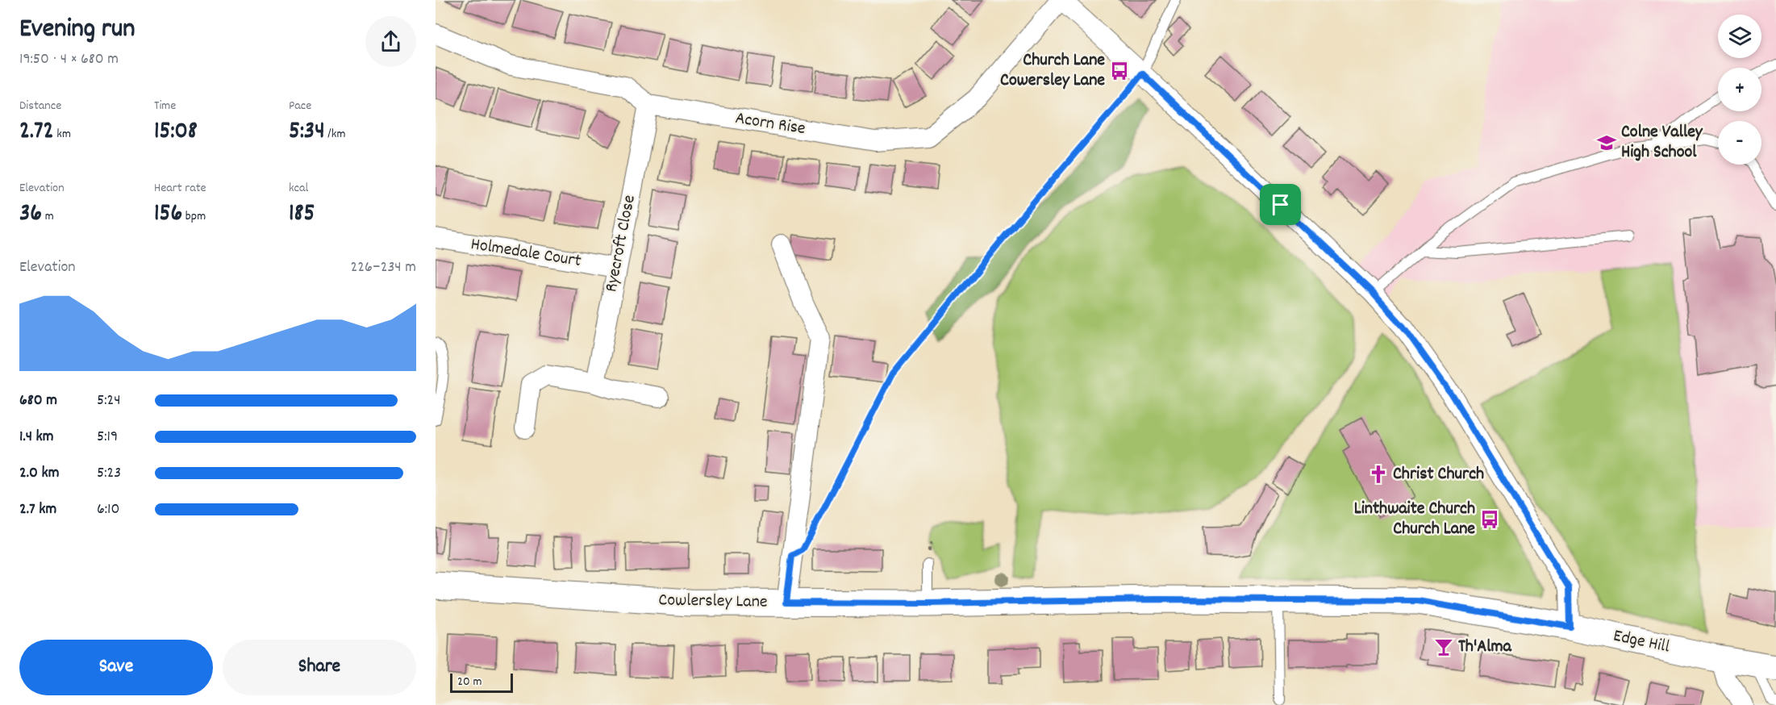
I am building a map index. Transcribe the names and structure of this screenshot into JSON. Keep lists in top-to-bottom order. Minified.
{"streets":{"street":["Acorn Rise","Ryecroft Close","Holmedale Court","Cowlersley Lane","Edge Hill"]},"crossings":[["Acorn Rise","Ryecroft Close"],["Ryecroft Close","Holmedale Court"],["Cowlersley Lane","Edge Hill"]],"places":{"bus stop":["Church Lane Cowersley Lane","Linthwaite Church Church Lane"],"school or university":["Colne Valley High School"],"church":["Christ Church"],"bar":["Th'Alma"]},"scale_bar":"20 m","page":{"heading":["Evening run","19:50 · 4 × 680 m"],"map_buttons":["+","−"],"stats":[["Distance","2.72 km"],["Time","15:08"],["Pace","5:34 /km"],["Elevation","36 m"],["Heart rate","156 bpm"],["kcal","185"]],"chart":["Elevation","226–234 m"],"list":[{"name":"680 m","note":"5:24"},{"name":"1.4 km","note":"5:19"},{"name":"2.0 km","note":"5:23"},{"name":"2.7 km","note":"6:10"}],"buttons":["Save","Share"],"scale":"20 m"}}
